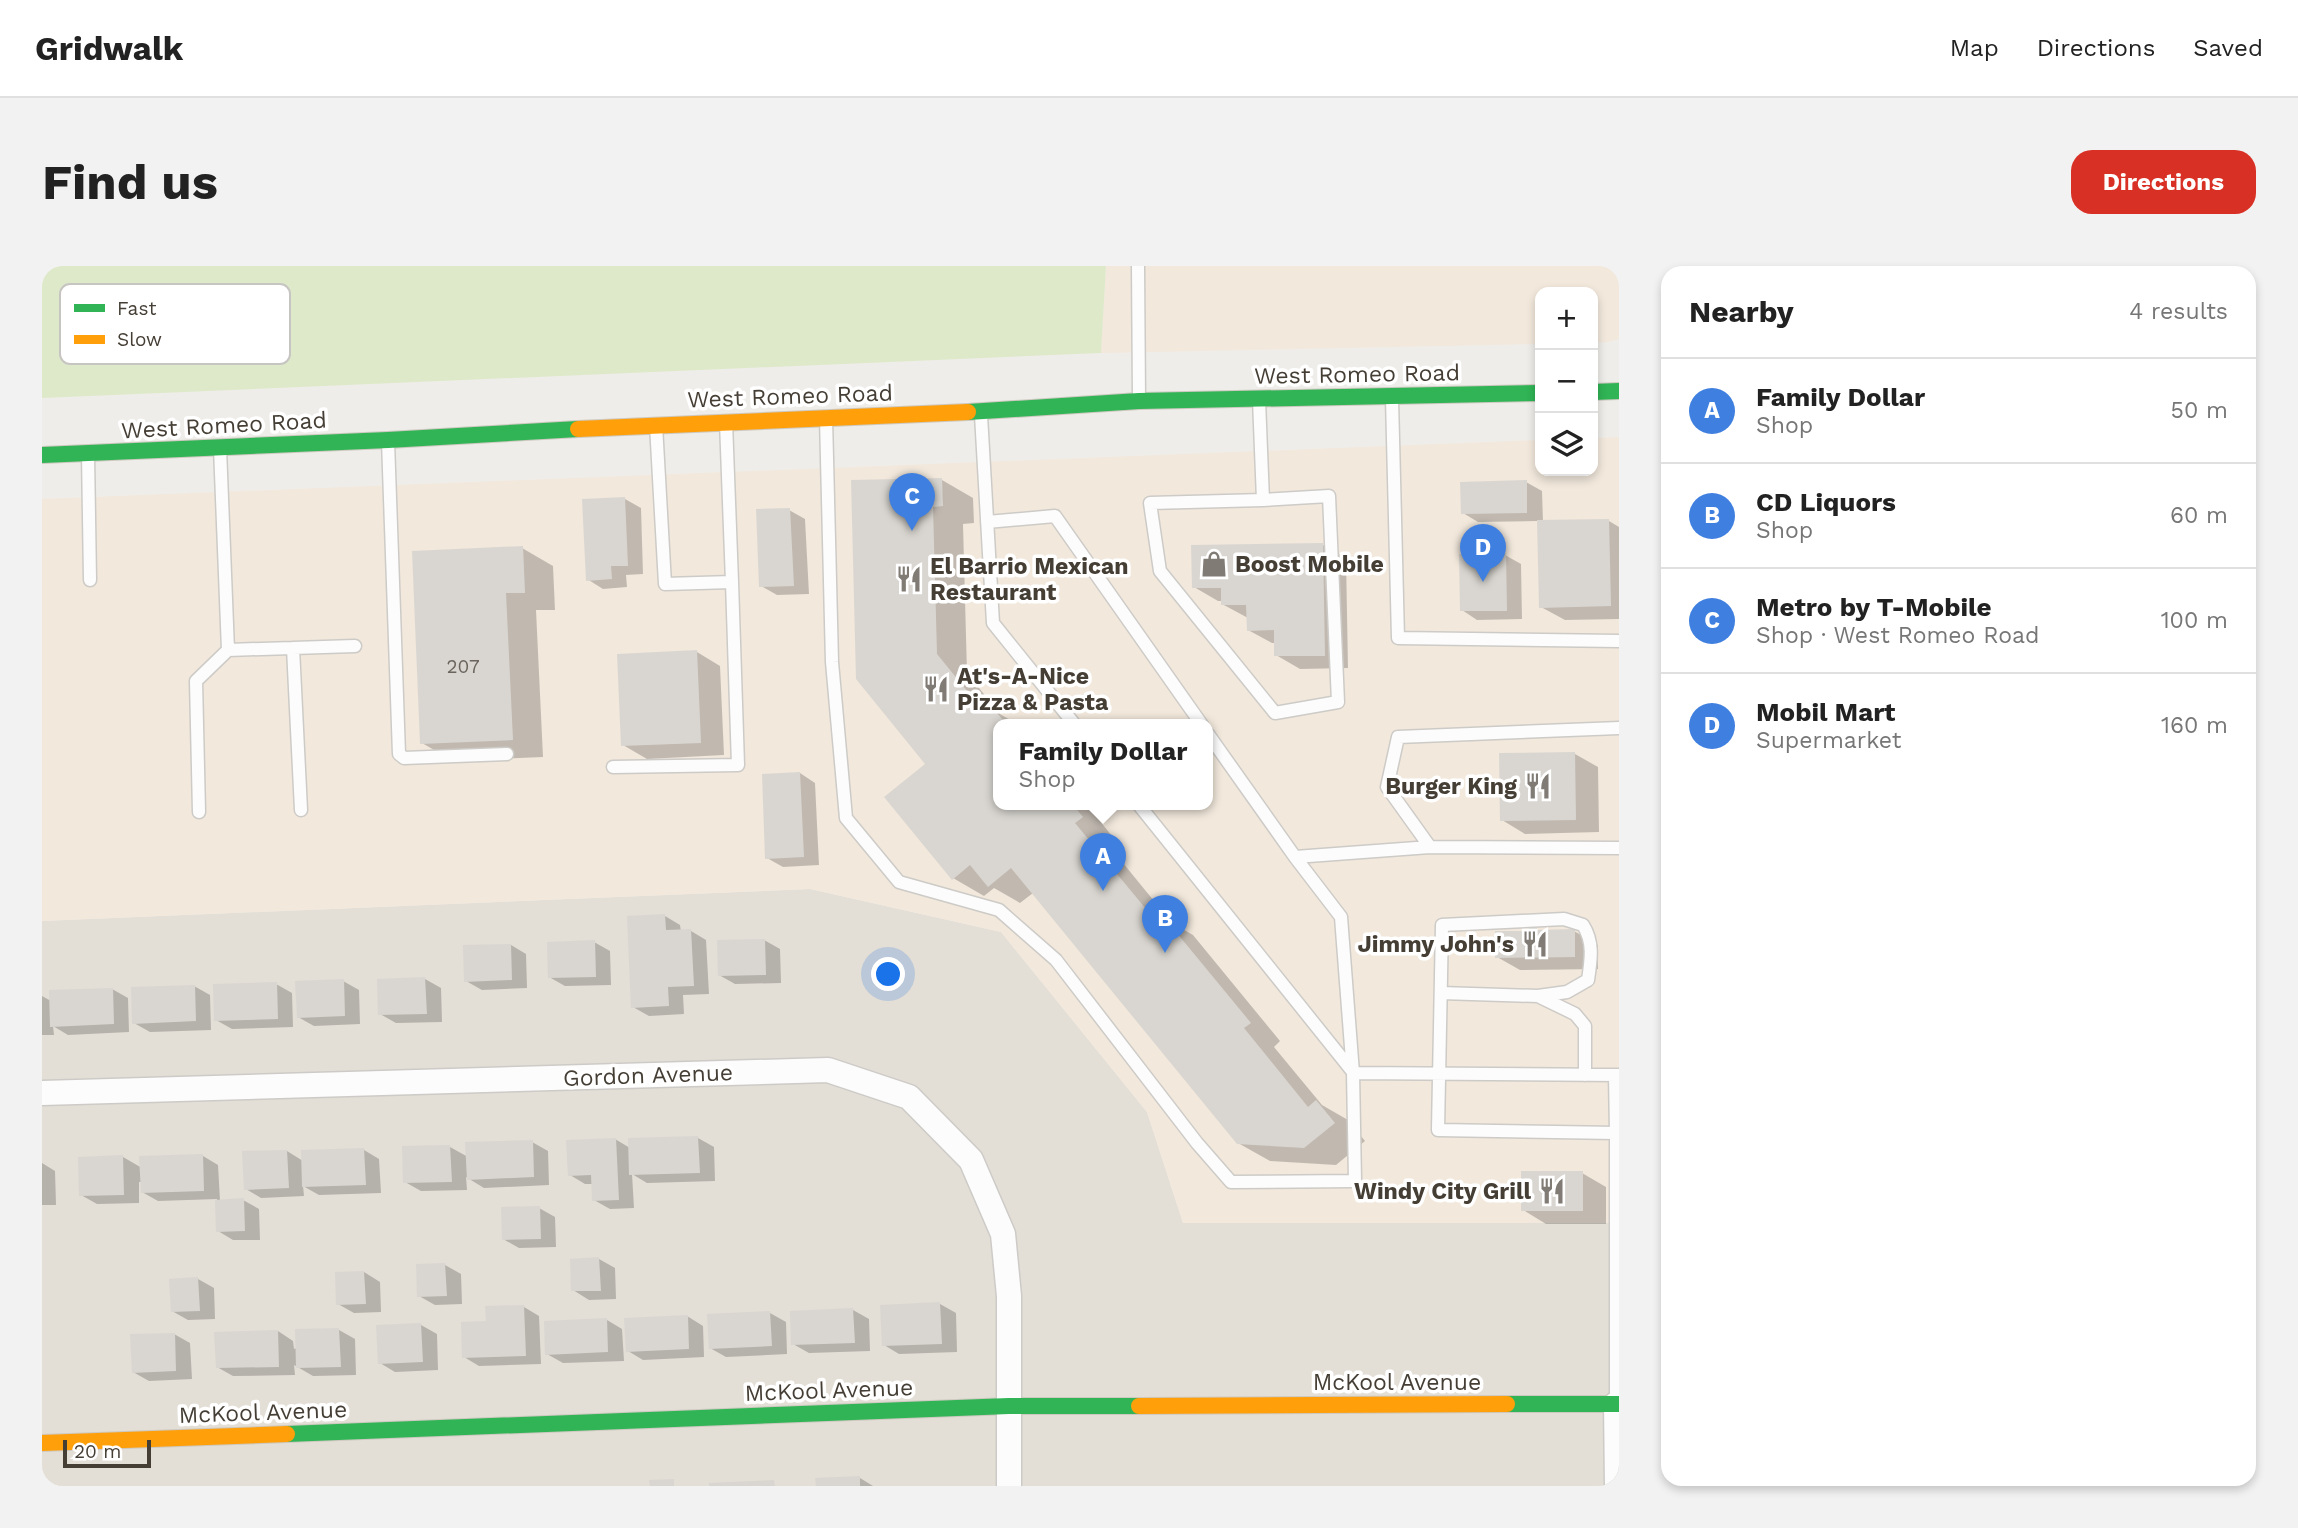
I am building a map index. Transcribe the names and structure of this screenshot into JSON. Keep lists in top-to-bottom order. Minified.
{"streets":{"main road":["West Romeo Road","McKool Avenue"],"street":["Gordon Avenue"]},"crossings":[["Gordon Avenue","McKool Avenue"]],"places":{"shop":["Boost Mobile"],"restaurant":["El Barrio Mexican Restaurant","At's-A-Nice Pizza & Pasta","Burger King","Jimmy John's","Windy City Grill"]},"house_numbers":["207"],"legend":["Fast","Slow"],"scale_bar":"20 m","page":{"header":"Gridwalk","nav":["Map","Directions","Saved"],"buttons":"Directions","title":"Find us","heading":["Nearby","4 results"],"map_buttons":["+","−"],"list":[{"mark":"A","name":"Family Dollar","note":"Shop","value":"50 m"},{"mark":"B","name":"CD Liquors","note":"Shop","value":"60 m"},{"mark":"C","name":"Metro by T-Mobile","note":"Shop · West Romeo Road","value":"100 m"},{"mark":"D","name":"Mobil Mart","note":"Supermarket","value":"160 m"}],"pins":["C","D","A","B"],"popup":["Family Dollar","Shop"],"scale":"20 m"}}
